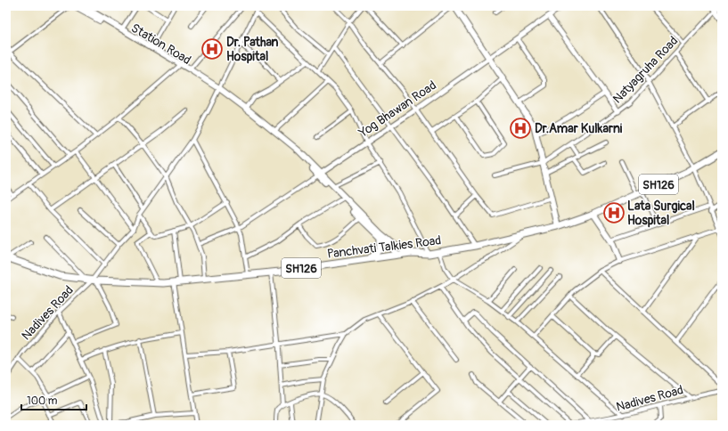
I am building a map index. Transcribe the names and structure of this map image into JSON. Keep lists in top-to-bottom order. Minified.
{"streets":{"main road":["Station Road","SH126","Panchvati Talkies Road"],"street":["Natyagruha Road","Yog Bhawan Road","Nadives Road"]},"crossings":[["SH126","Panchvati Talkies Road"],["Panchvati Talkies Road","Nadives Road"]],"places":{"hospital":["Dr. Pathan Hospital","Dr.Amar Kulkarni","Lata Surgical Hospital"]},"scale_bar":"100 m"}
